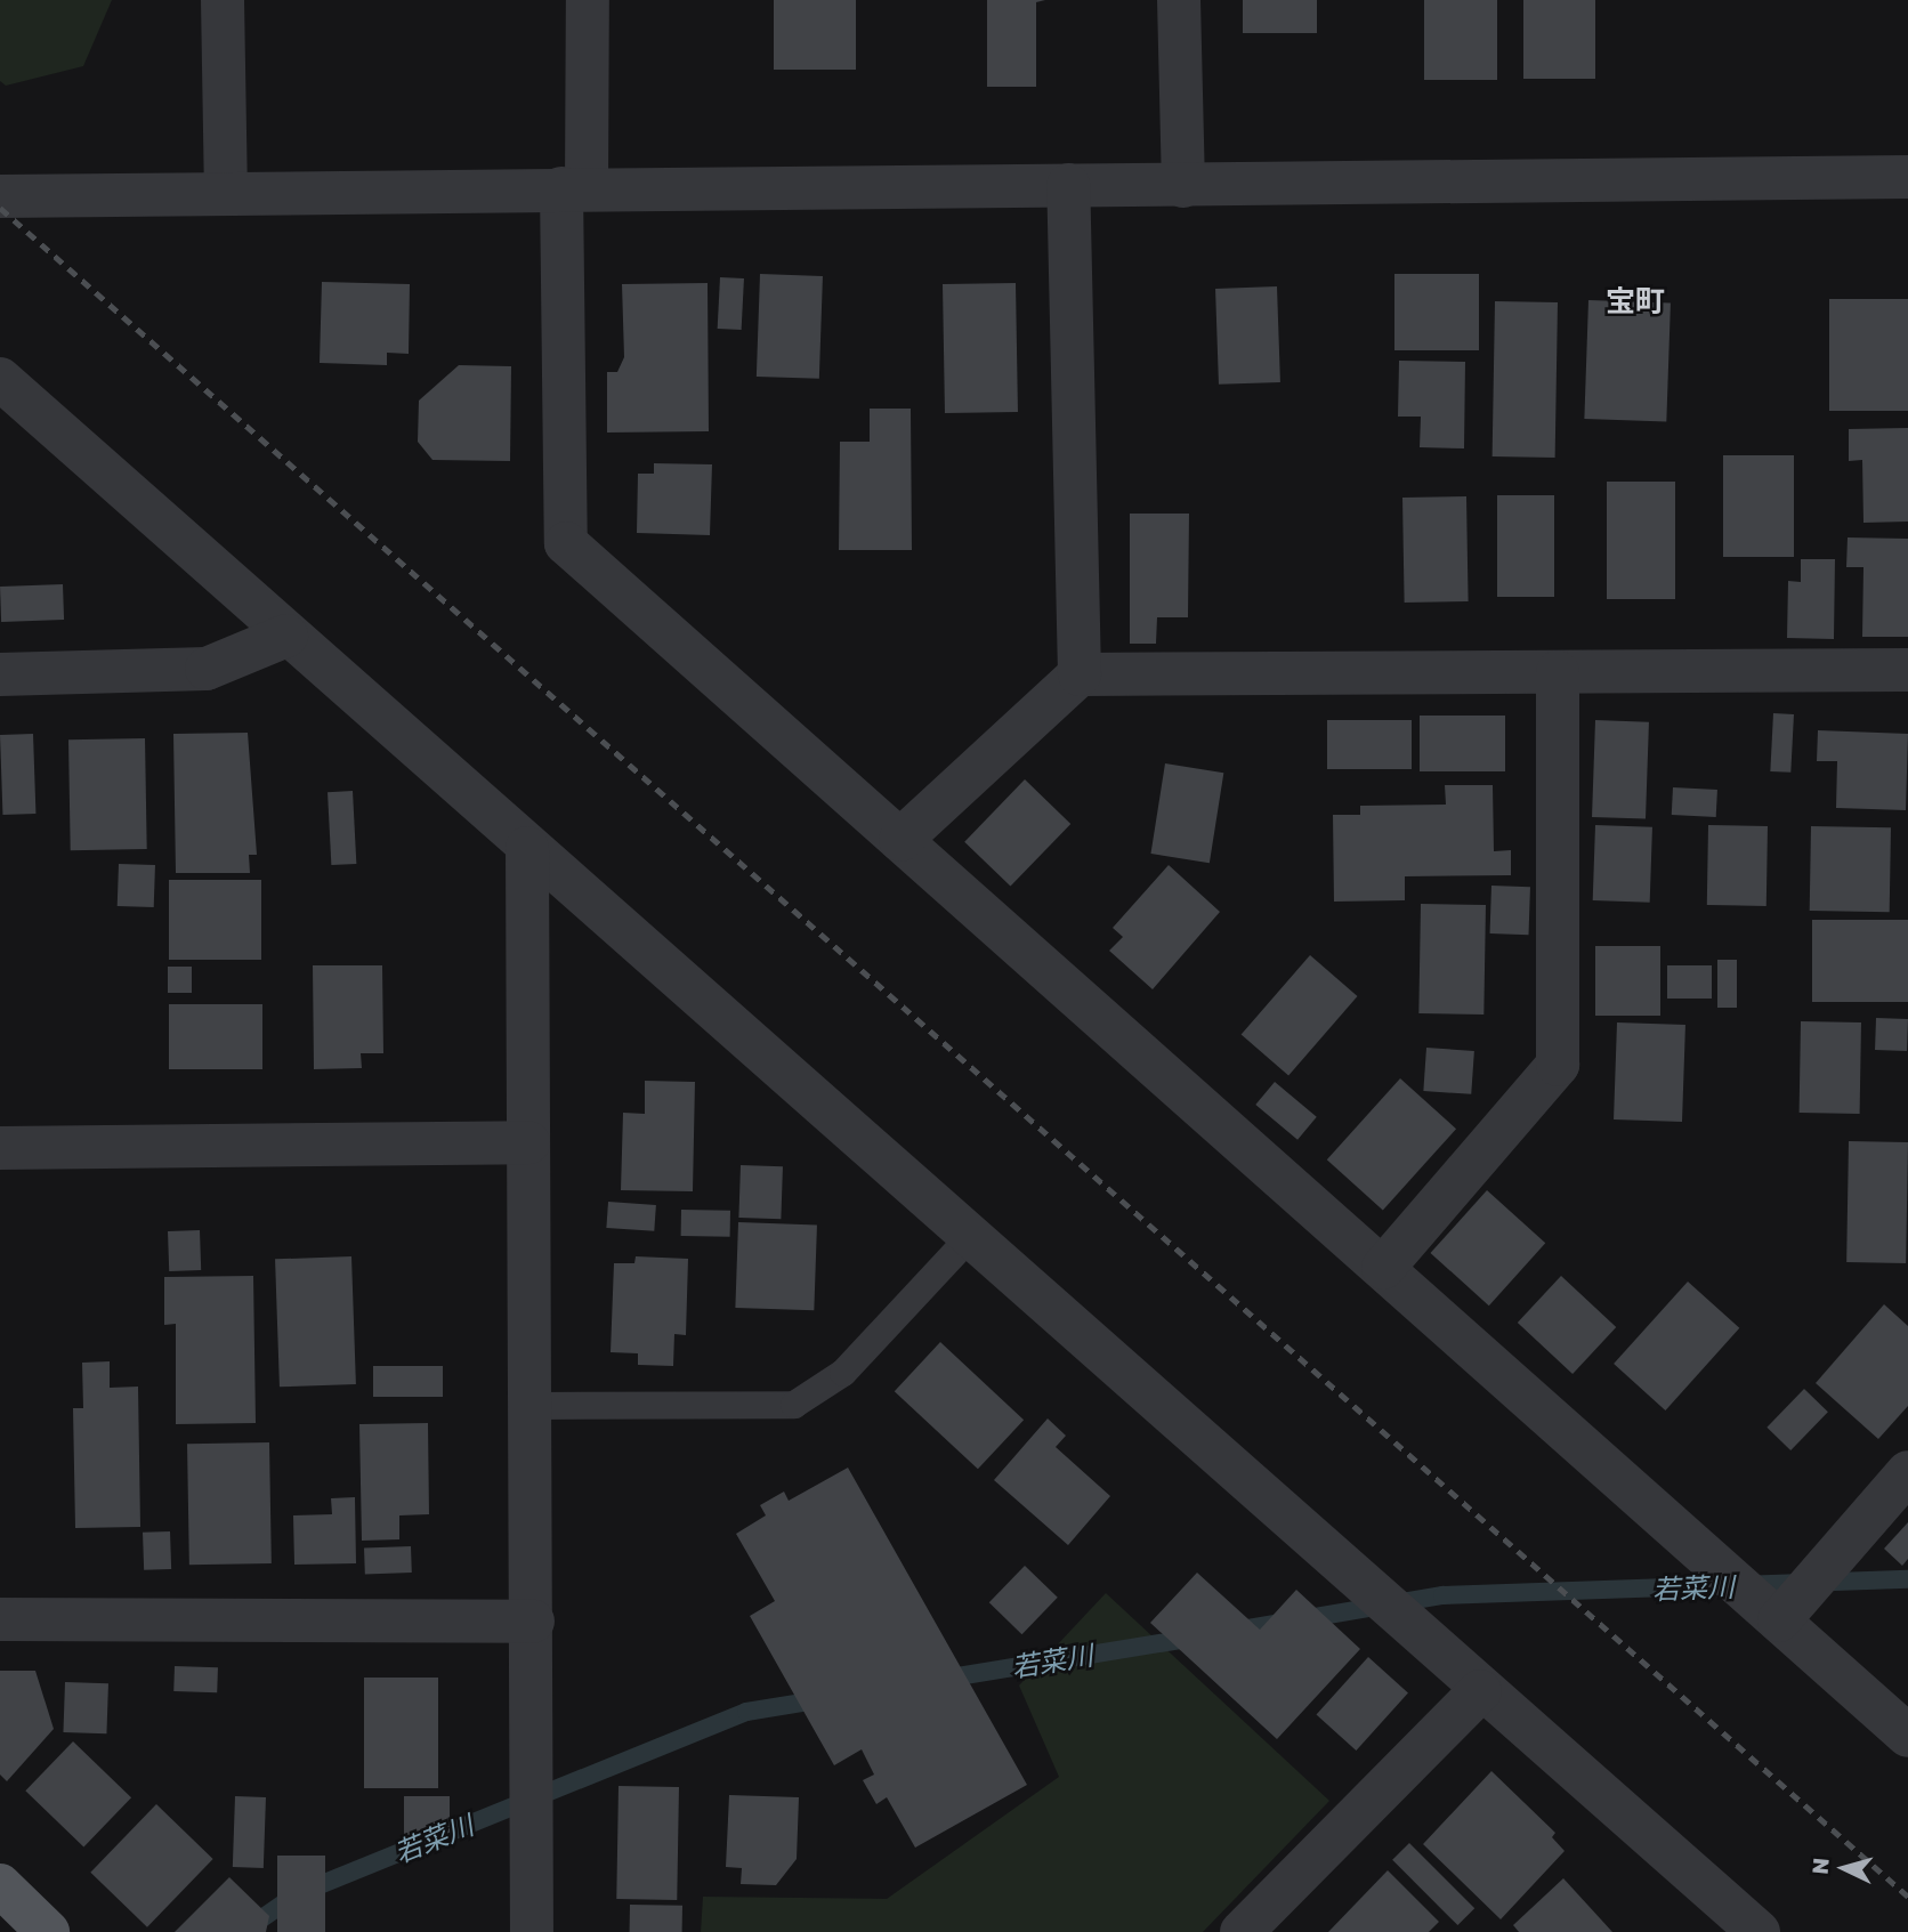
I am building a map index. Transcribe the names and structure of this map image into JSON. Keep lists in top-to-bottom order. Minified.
{"districts":["宝町"],"water":["若菜川"],"north":"left"}
